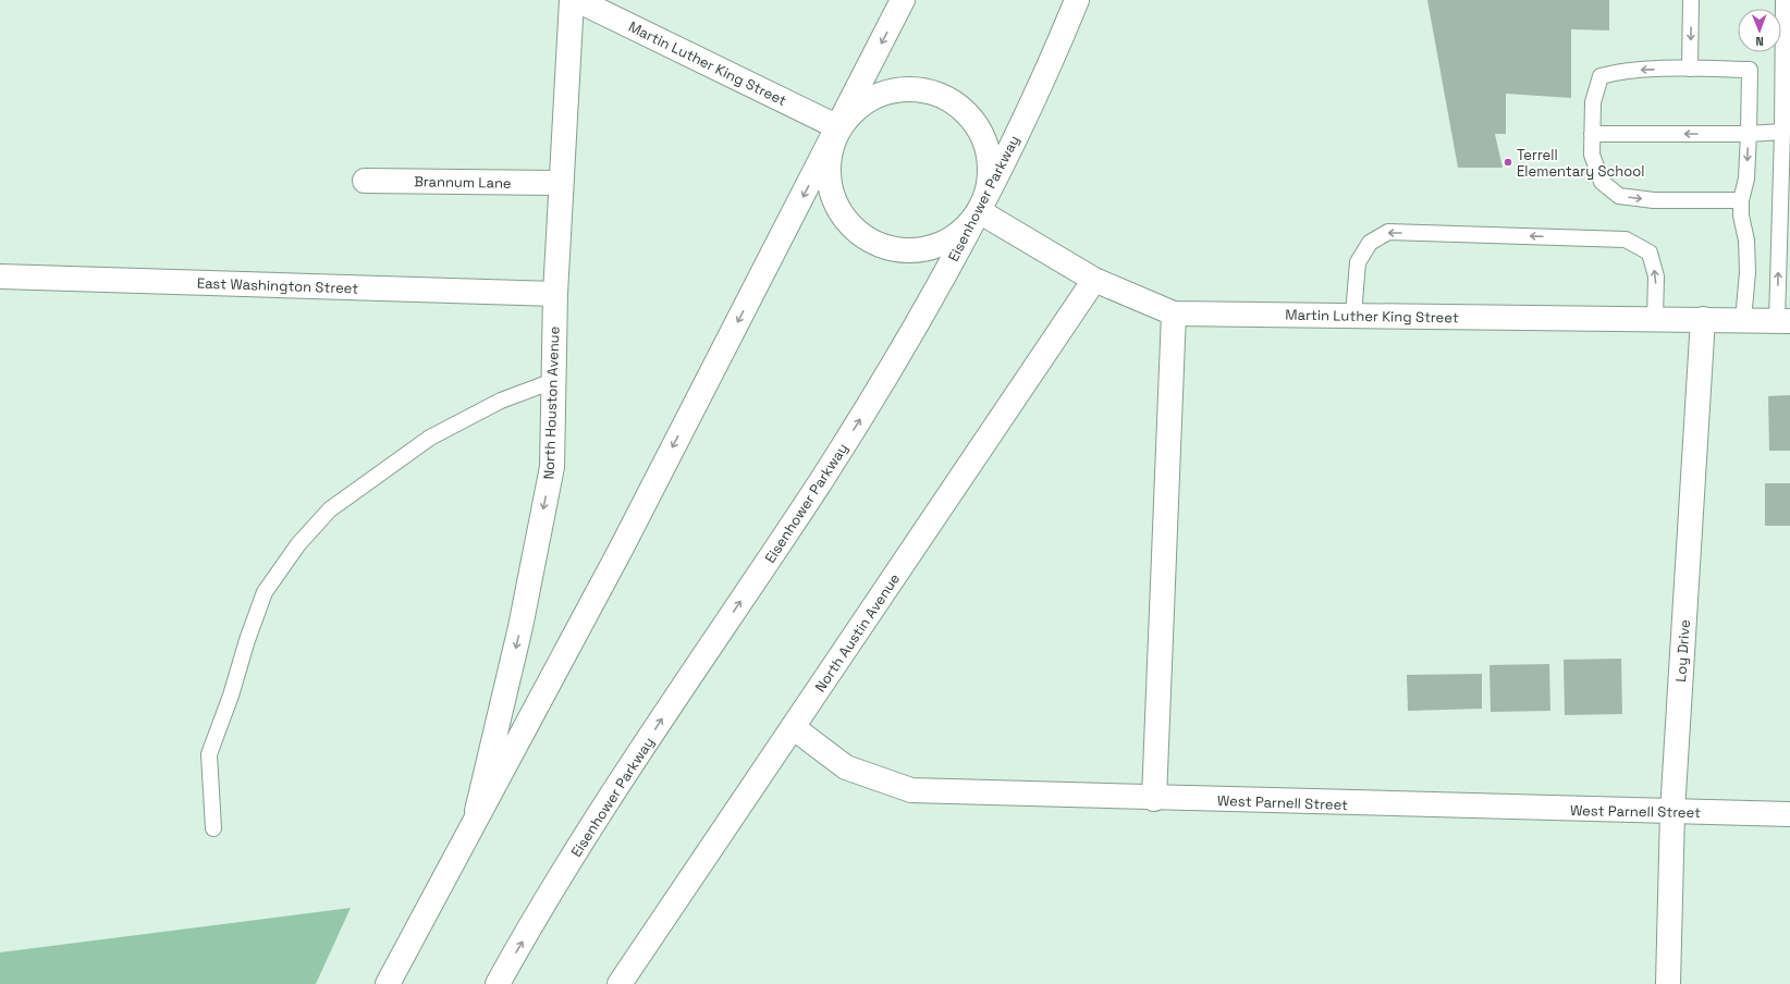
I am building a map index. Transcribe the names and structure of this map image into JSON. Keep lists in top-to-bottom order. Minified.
{"streets":{"main road":["Martin Luther King Street","Brannum Lane","Eisenhower Parkway","East Washington Street","North Houston Avenue","North Austin Avenue","Loy Drive","West Parnell Street"]},"crossings":[["Martin Luther King Street","Eisenhower Parkway"],["Martin Luther King Street","North Austin Avenue"],["Martin Luther King Street","Loy Drive"],["Brannum Lane","North Houston Avenue"],["East Washington Street","North Houston Avenue"],["North Austin Avenue","West Parnell Street"],["Loy Drive","West Parnell Street"]],"places":["Terrell Elementary School"],"north":"bottom"}
